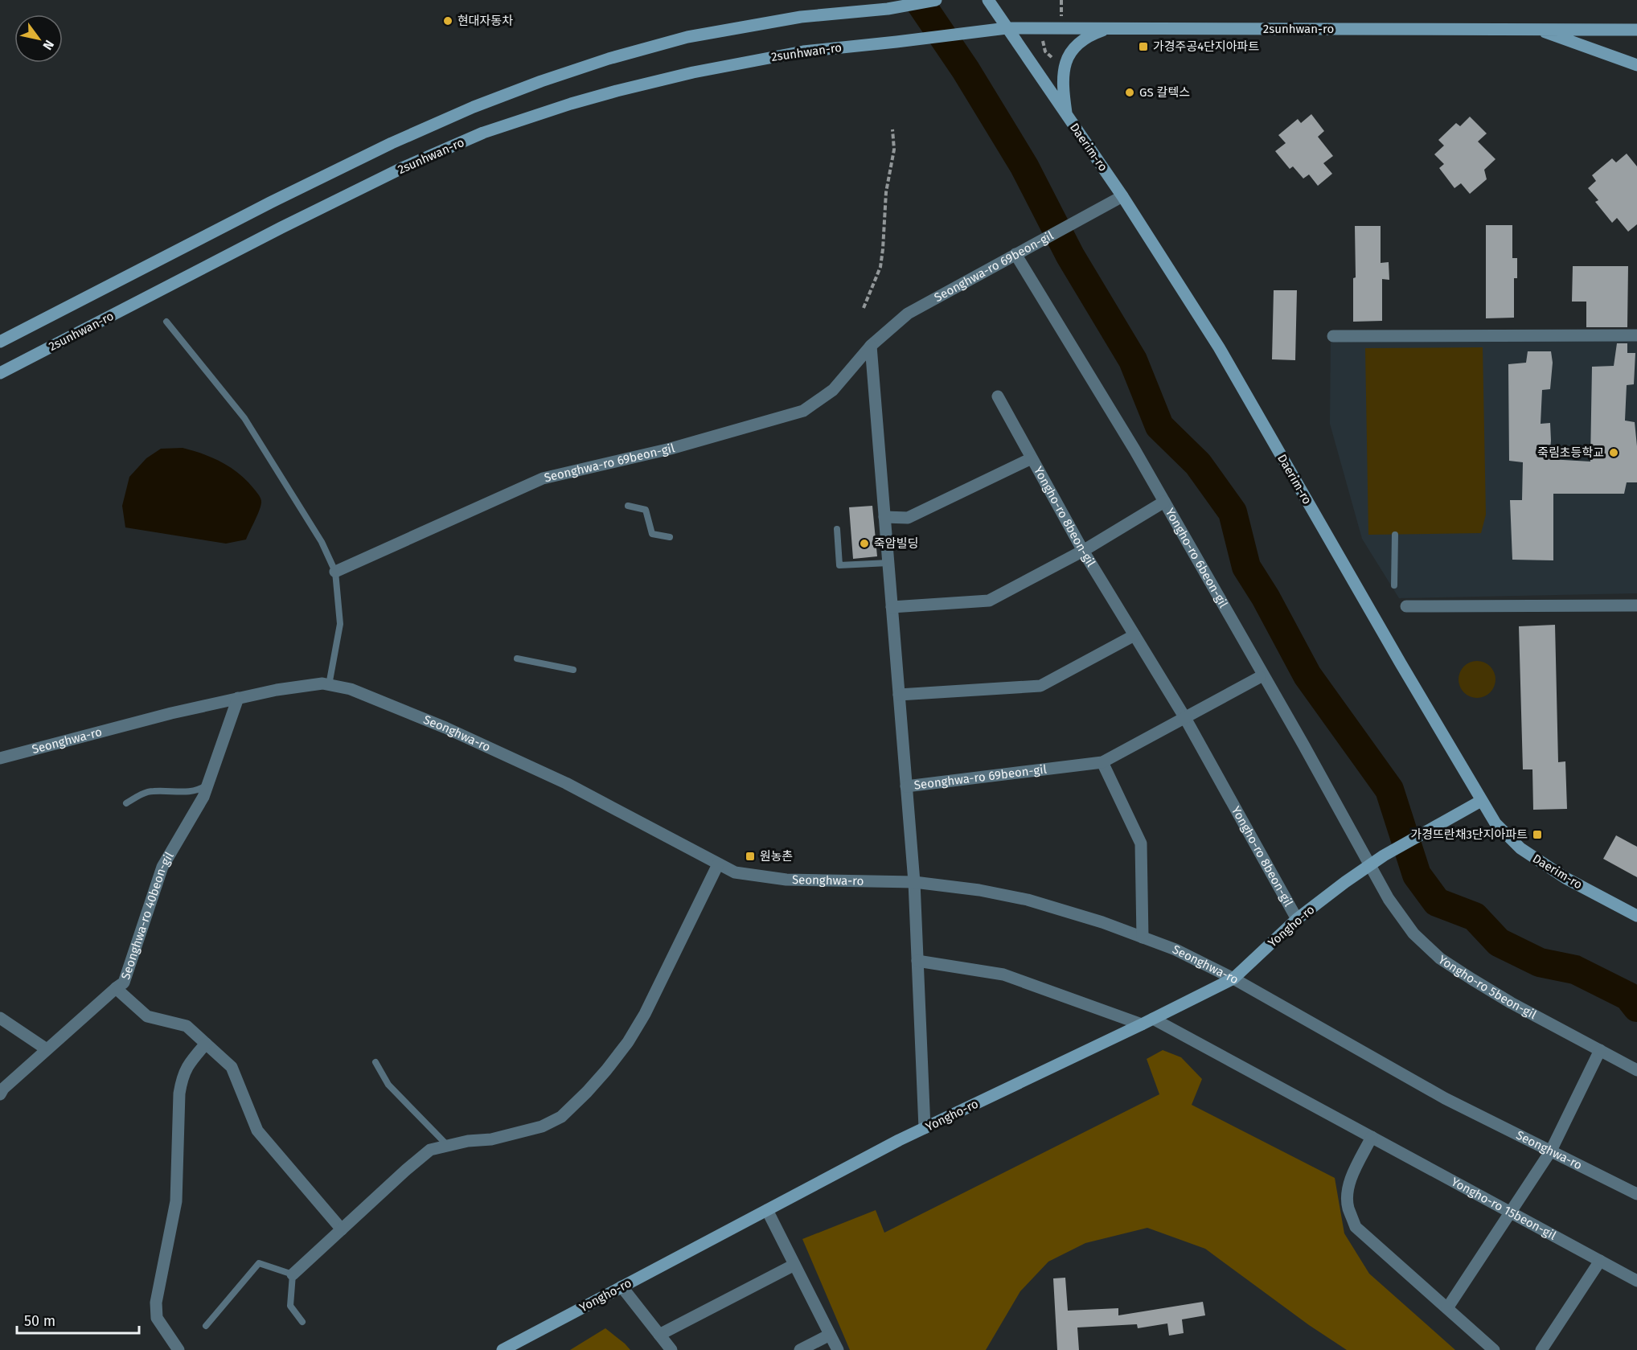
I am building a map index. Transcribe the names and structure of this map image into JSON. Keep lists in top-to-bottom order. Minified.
{"streets":{"street":["2sunhwan-ro","Daerim-ro","Seonghwa-ro 69beon-gil","Yongho-ro 8beon-gil","Yongho-ro 6beon-gil","Seonghwa-ro","Seonghwa-ro 40beon-gil","Yongho-ro","Yongho-ro 5beon-gil","Yongho-ro 15beon-gil"]},"crossings":[["2sunhwan-ro","Daerim-ro"],["Daerim-ro","Seonghwa-ro 69beon-gil"],["Daerim-ro","Yongho-ro"],["Seonghwa-ro 69beon-gil","Yongho-ro 6beon-gil"],["Seonghwa-ro 69beon-gil","Seonghwa-ro"],["Seonghwa-ro 69beon-gil","Yongho-ro"],["Yongho-ro 8beon-gil","Yongho-ro"],["Yongho-ro 6beon-gil","Yongho-ro"],["Yongho-ro 6beon-gil","Yongho-ro 5beon-gil"],["Seonghwa-ro","Seonghwa-ro 40beon-gil"],["Seonghwa-ro","Yongho-ro"],["Yongho-ro","Yongho-ro 5beon-gil"],["Yongho-ro","Yongho-ro 15beon-gil"]],"places":{"other":["현대자동차","GS 칼텍스","죽림초등학교","죽암빌딩"],"transit":["가경주공4단지아파트","가경뜨란채3단지아파트","원농촌"]},"scale_bar":"50 m","north":"bottom right"}
